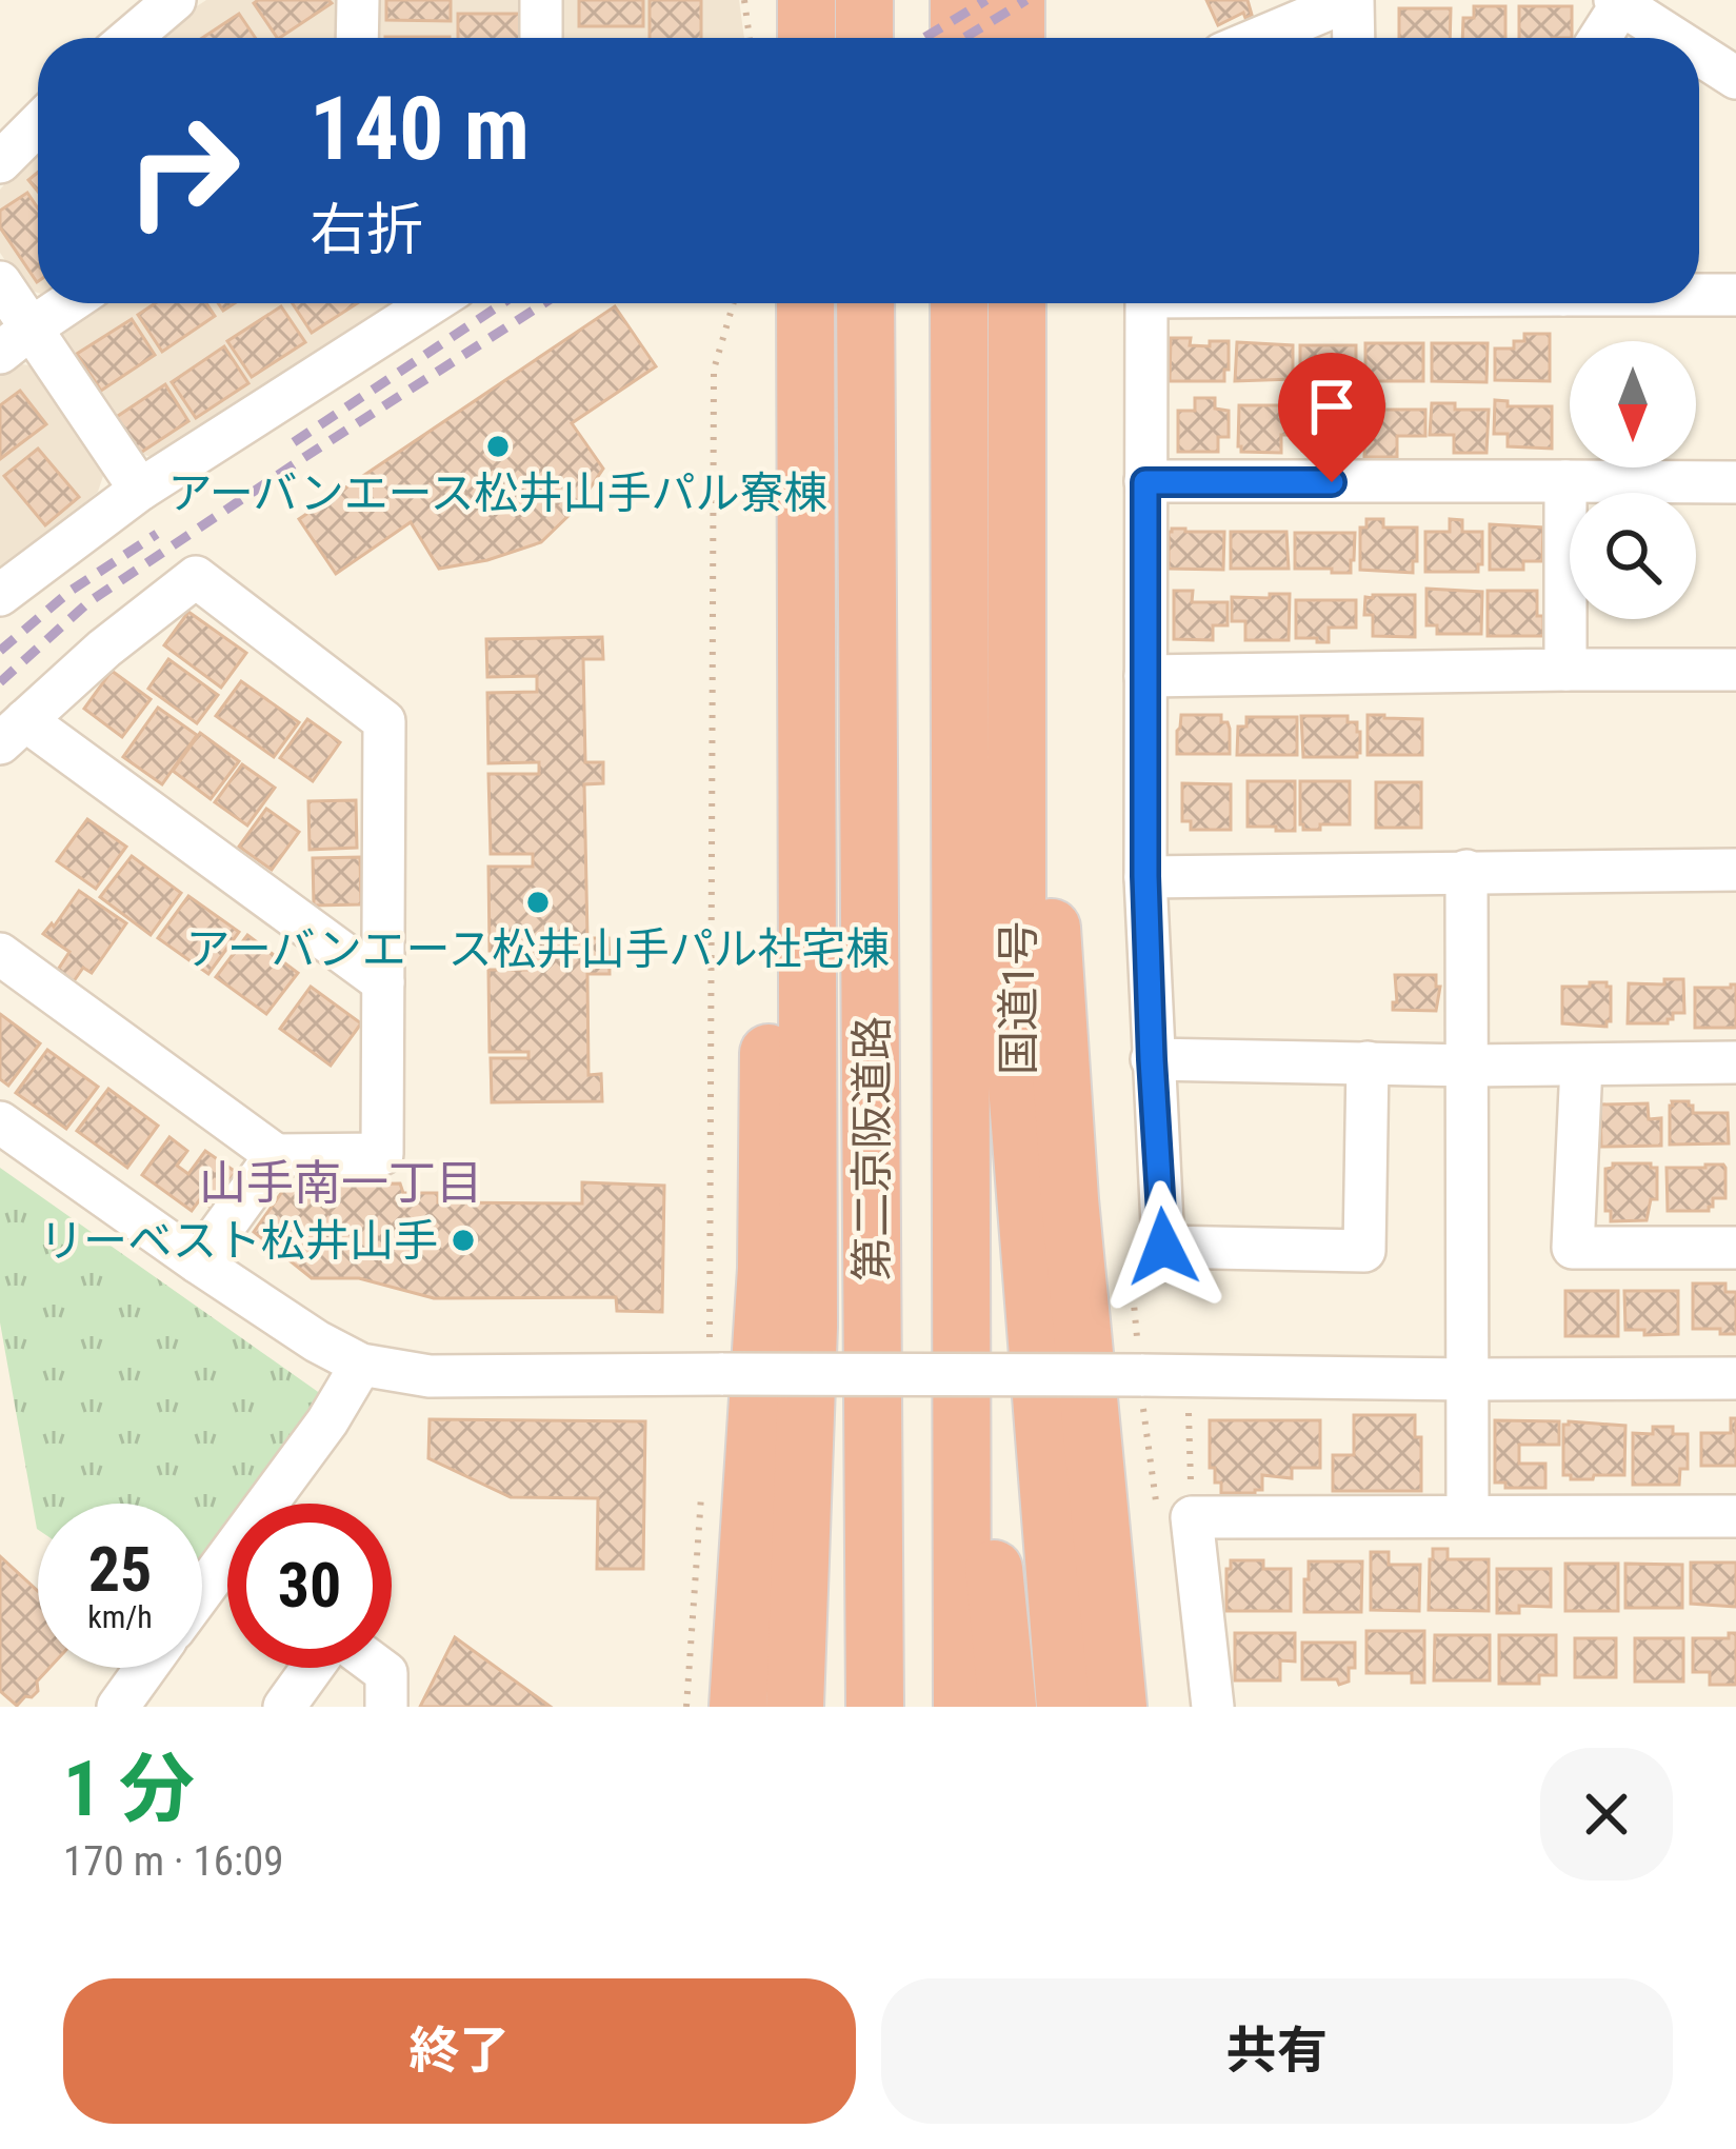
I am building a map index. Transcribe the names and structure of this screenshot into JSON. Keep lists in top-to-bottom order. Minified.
{"streets":{"highway":["国道1号","第二京阪道路"]},"districts":["山手南一丁目"],"places":["アーバンエース松井山手パル寮棟","アーバンエース松井山手パル社宅棟","リーベスト松井山手"],"north":"bottom","page":{"turn":["140 m","右折"],"speed":"25 km/h","limit":"30","heading":["1 分","170 m · 16:09"],"buttons":["終了","共有"]}}
